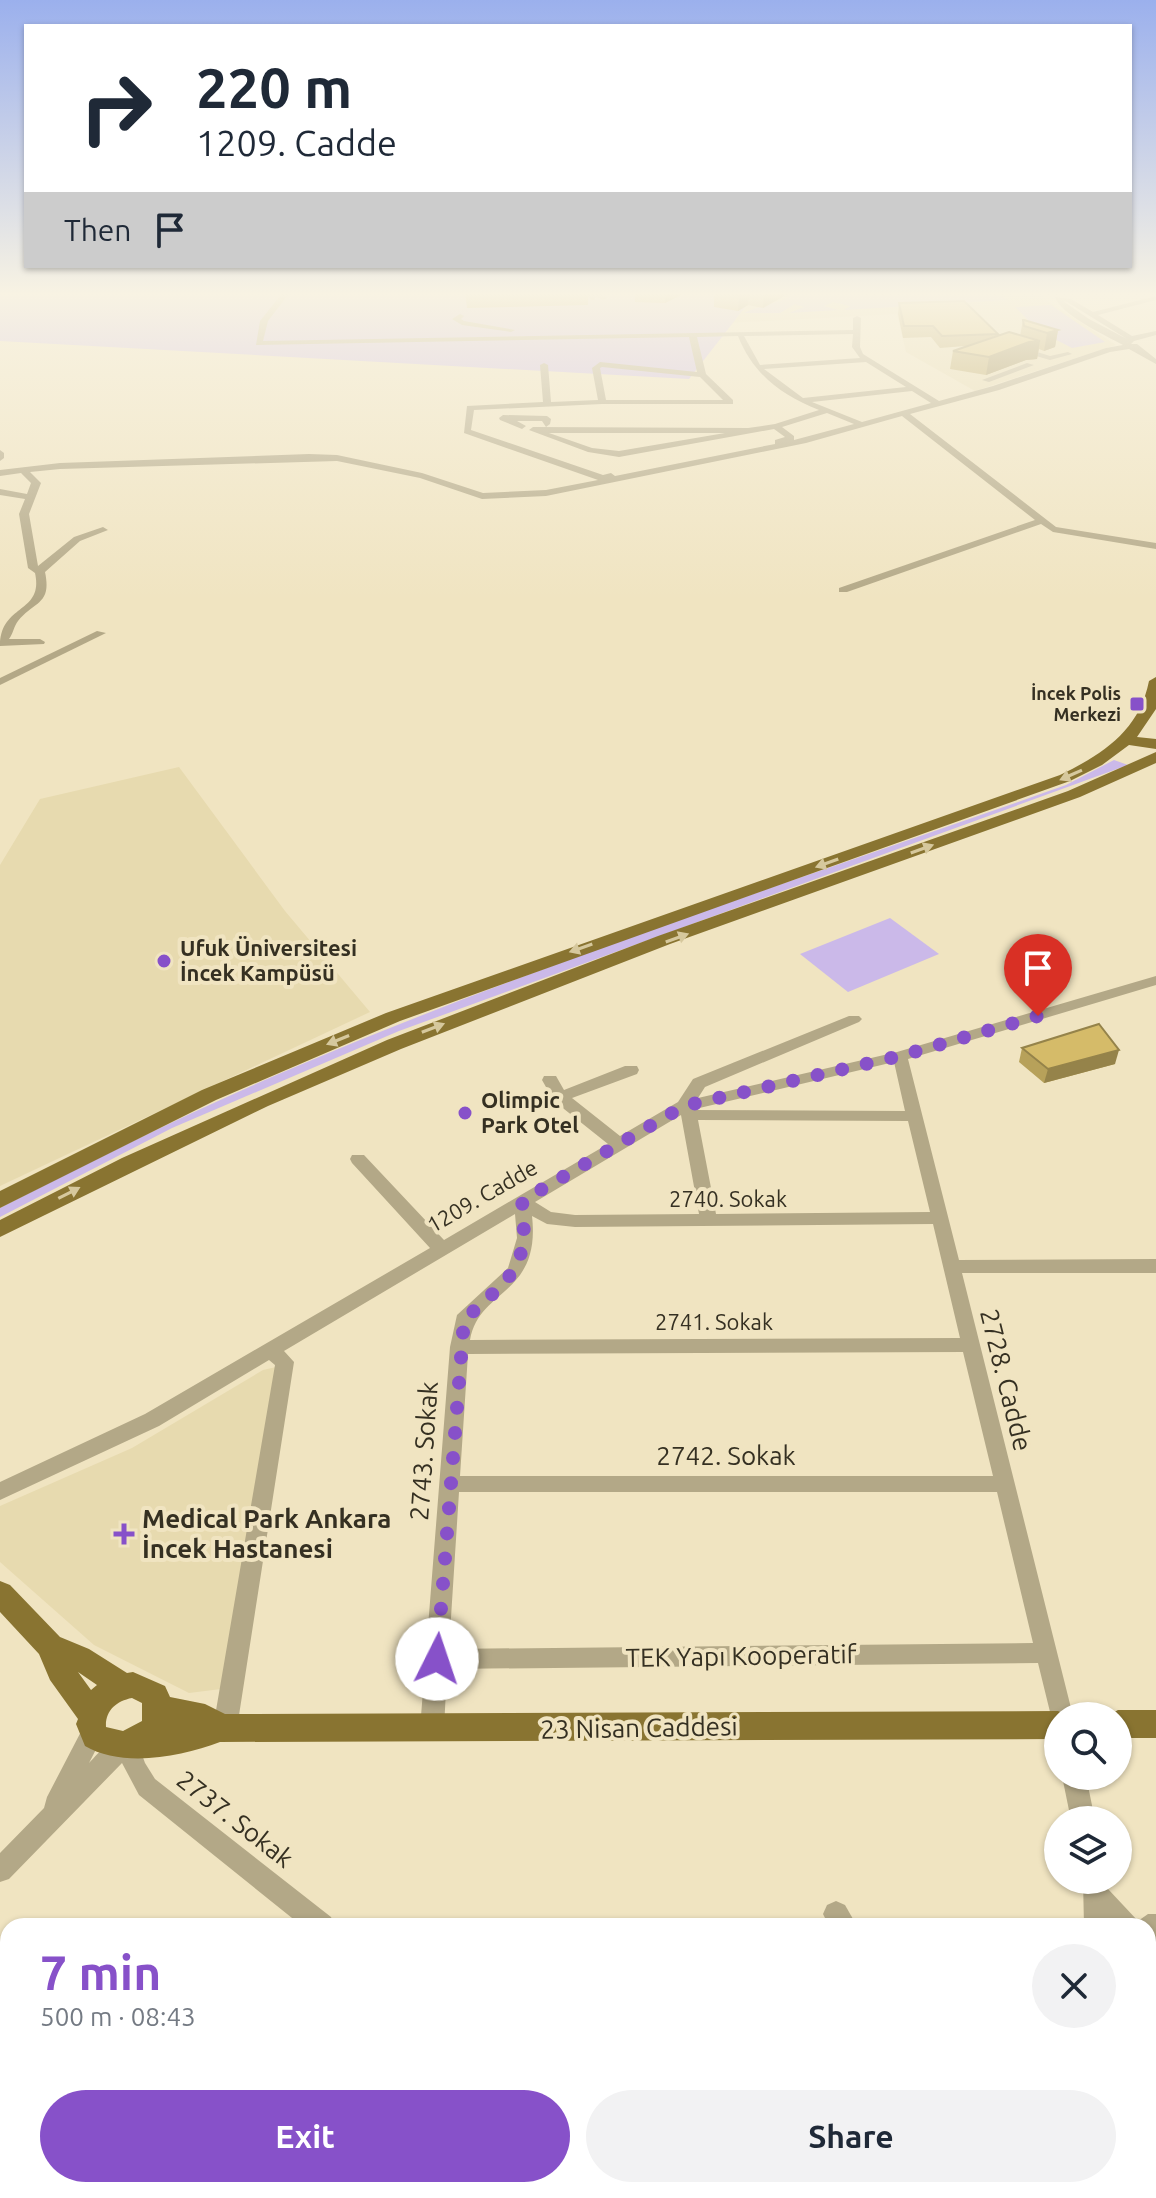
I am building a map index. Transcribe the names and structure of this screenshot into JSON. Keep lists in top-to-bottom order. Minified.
{"streets":{"main road":["23 Nisan Caddesi"],"street":["1209. Cadde","2740. Sokak","2741. Sokak","2728. Cadde","2743. Sokak","2742. Sokak","TEK Yapı Kooperatif","2737. Sokak"]},"crossings":[["1209. Cadde","2740. Sokak"],["1209. Cadde","2728. Cadde"],["1209. Cadde","2743. Sokak"],["2740. Sokak","2728. Cadde"],["2740. Sokak","2743. Sokak"],["2741. Sokak","2728. Cadde"],["2741. Sokak","2743. Sokak"],["2728. Cadde","2742. Sokak"],["2728. Cadde","TEK Yapı Kooperatif"],["2743. Sokak","2742. Sokak"],["2743. Sokak","TEK Yapı Kooperatif"],["2743. Sokak","23 Nisan Caddesi"]],"places":{"transit":["İncek Polis Merkezi"],"other":["Ufuk Üniversitesi İncek Kampüsü","Olimpic Park Otel"],"health":["Medical Park Ankara İncek Hastanesi"]},"page":{"turn":["220 m","1209. Cadde"],"then":"Then","heading":["7 min","500 m · 08:43"],"buttons":["Exit","Share"]}}
